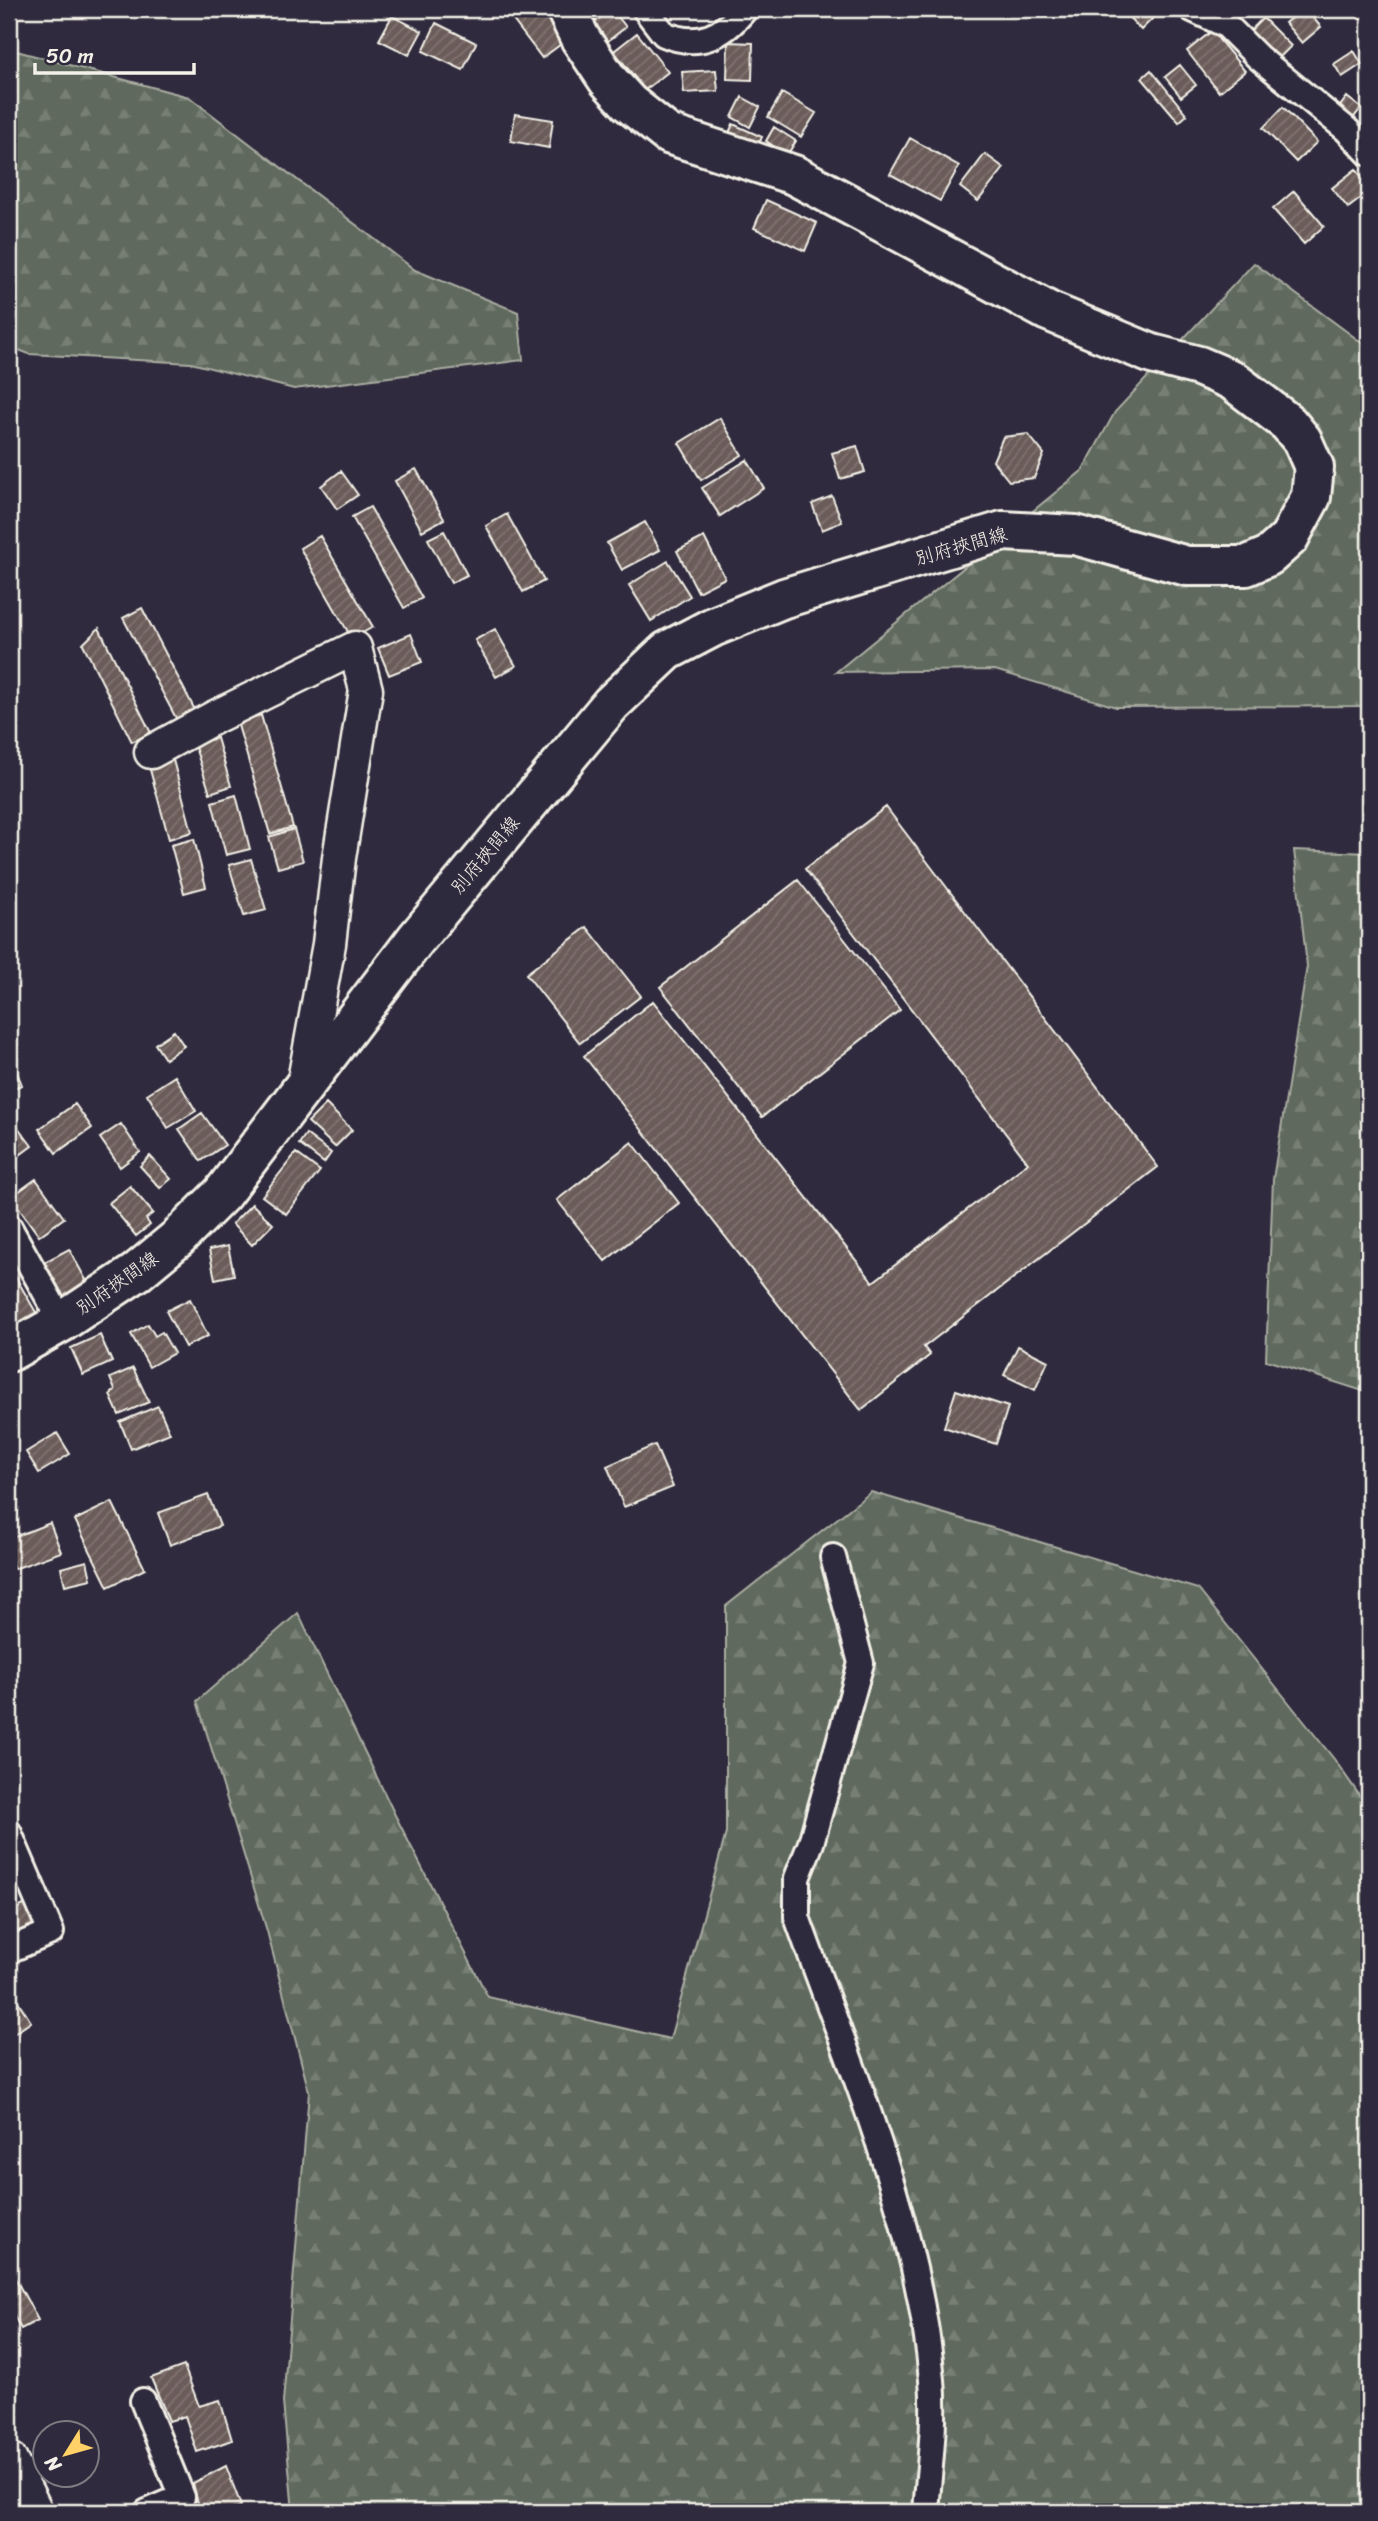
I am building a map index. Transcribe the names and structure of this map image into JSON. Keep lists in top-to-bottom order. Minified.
{"streets":{"main road":["別府挾間線"]},"scale_bar":"50 m","north":"bottom left"}
